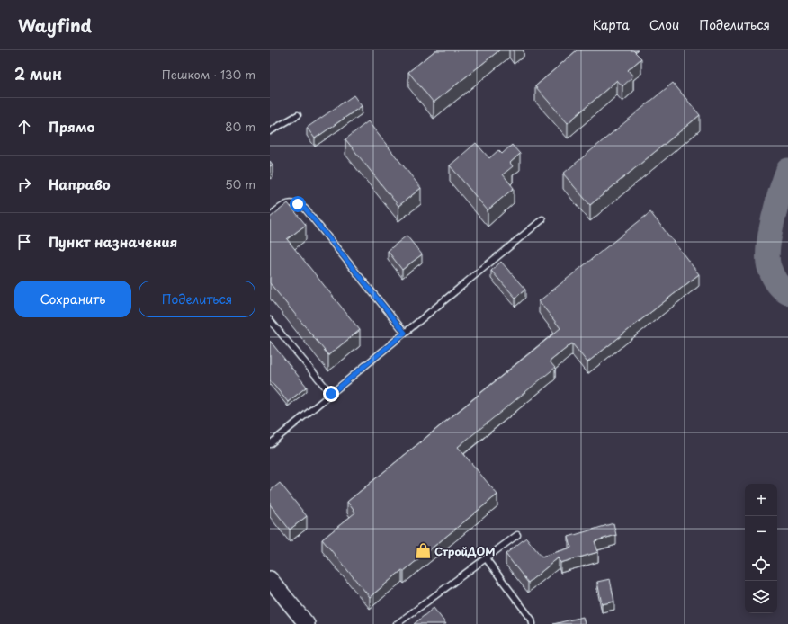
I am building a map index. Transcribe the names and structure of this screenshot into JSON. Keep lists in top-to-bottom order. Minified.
{"places":{"shop":["СтройДОМ"]},"page":{"header":"Wayfind","nav":["Карта","Слои","Поделиться"],"heading":["2 мин","Пешком · 130 m"],"list":[["Прямо","80 m"],["Направо","50 m"],"Пункт назначения"],"buttons":["Сохранить","Поделиться"],"map_buttons":["+","−"]}}
